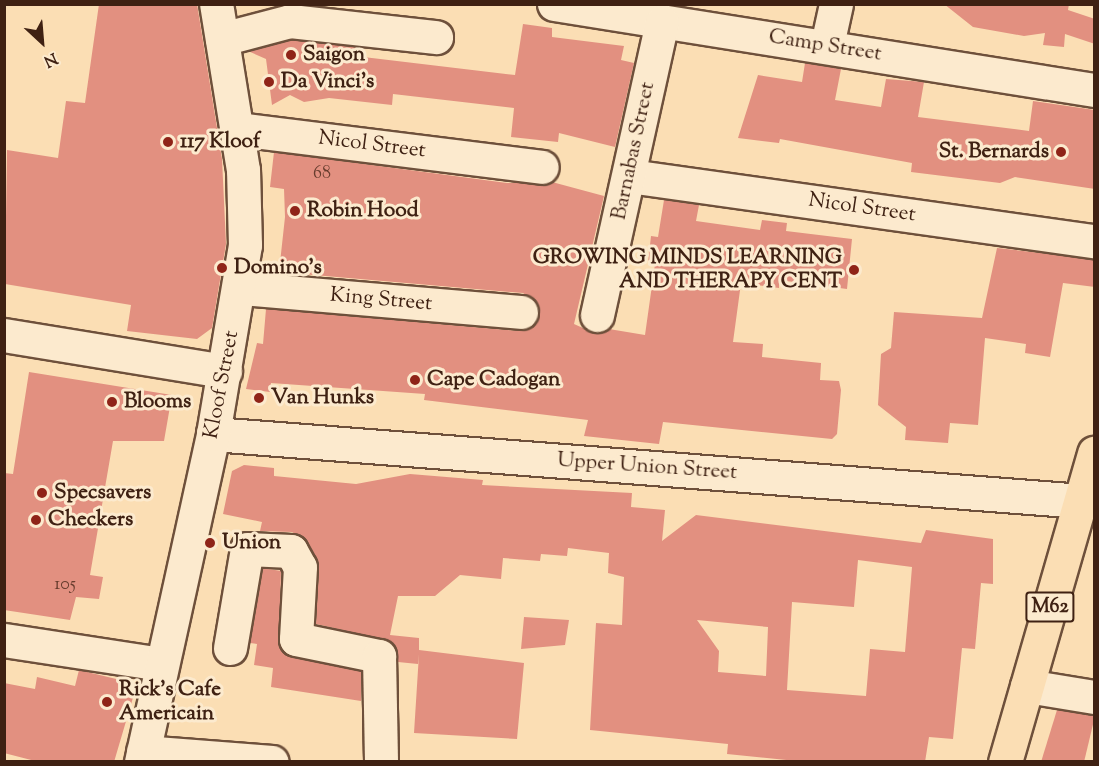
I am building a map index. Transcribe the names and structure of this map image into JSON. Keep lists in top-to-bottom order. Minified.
{"streets":{"main road":["M62"],"street":["Camp Street","Nicol Street","Barnabas Street","King Street","Kloof Street","Upper Union Street"]},"crossings":[["Camp Street","Barnabas Street"],["Nicol Street","Barnabas Street"],["Nicol Street","Kloof Street"],["King Street","Kloof Street"],["Kloof Street","Upper Union Street"],["Upper Union Street","M62"]],"places":["Saigon","Da Vinci's","117 Kloof","St. Bernards","Robin Hood","Domino's","GROWING MINDS LEARNING AND THERAPY CENT","Cape Cadogan","Van Hunks","Blooms","Specsavers","Checkers","Union","Rick's Cafe Americain"],"house_numbers":["68","105"],"north":"bottom right"}
